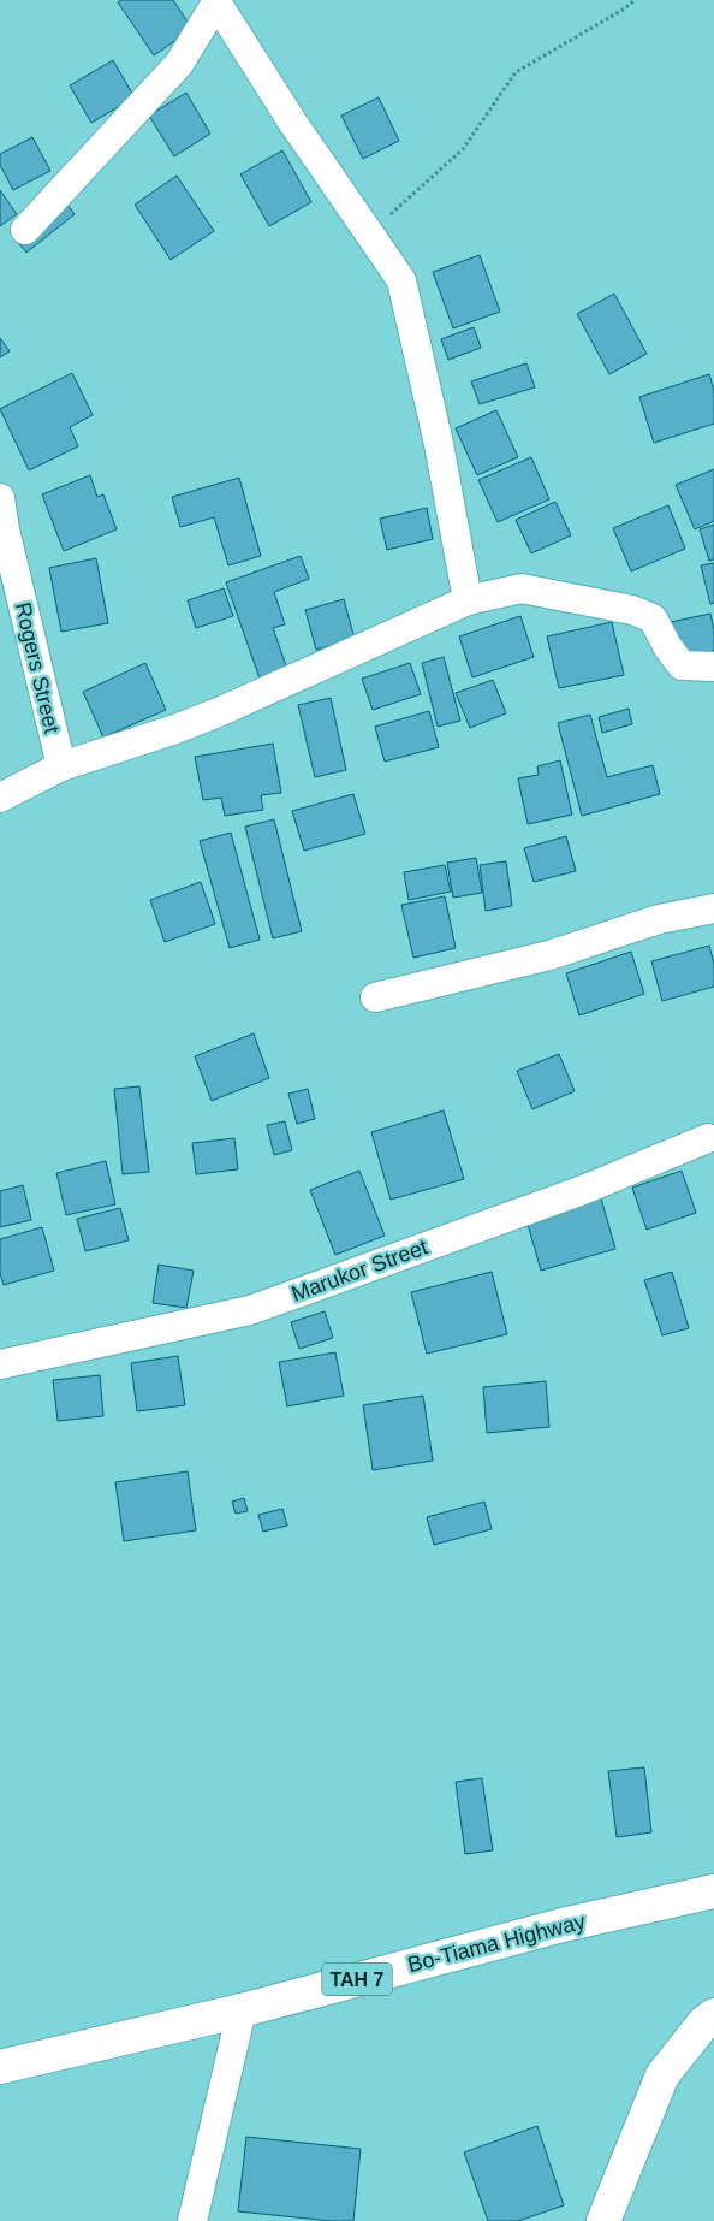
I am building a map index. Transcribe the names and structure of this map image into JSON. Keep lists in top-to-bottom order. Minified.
{"streets":{"main road":["Bo-Tiama Highway","TAH 7"],"street":["Rogers Street","Marukor Street"]}}
